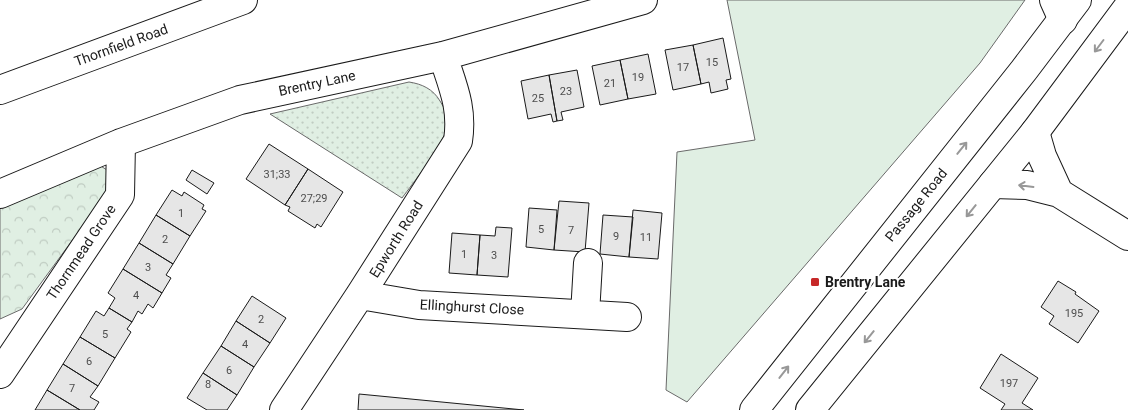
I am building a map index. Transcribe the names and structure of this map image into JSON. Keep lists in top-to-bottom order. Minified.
{"streets":{"street":["Thornfield Road","Brentry Lane","Passage Road","Epworth Road","Thornmead Grove","Ellinghurst Close"]},"crossings":[["Brentry Lane","Epworth Road"],["Brentry Lane","Thornmead Grove"],["Epworth Road","Ellinghurst Close"]],"places":{"transit":["Brentry Lane"]},"house_numbers":["15","17","19","21","23","25","31;33","27;29","1","5","7","9","11","2","1","3","3","4","195","2","5","4","6","6","197","8","7"]}
